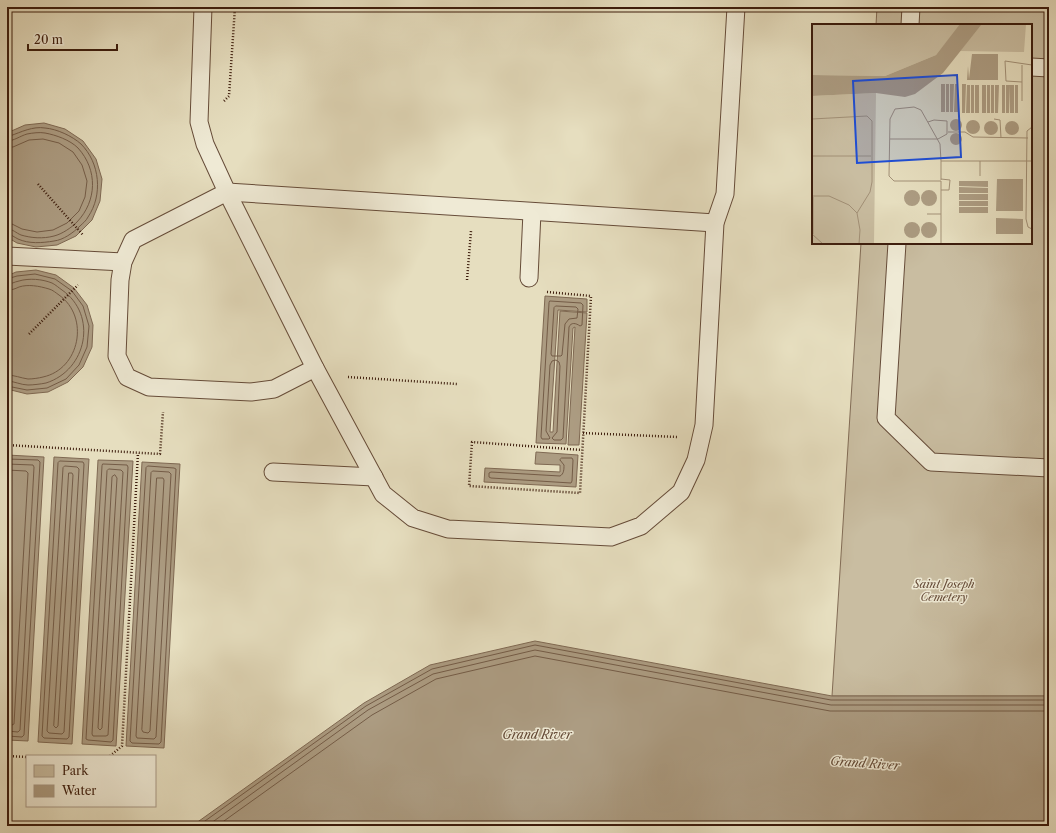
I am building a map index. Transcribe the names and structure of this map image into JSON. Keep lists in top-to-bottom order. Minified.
{"water":["Grand River"],"parks":["Saint Joseph Cemetery"],"legend":["Park","Water"],"scale_bar":"20 m"}
